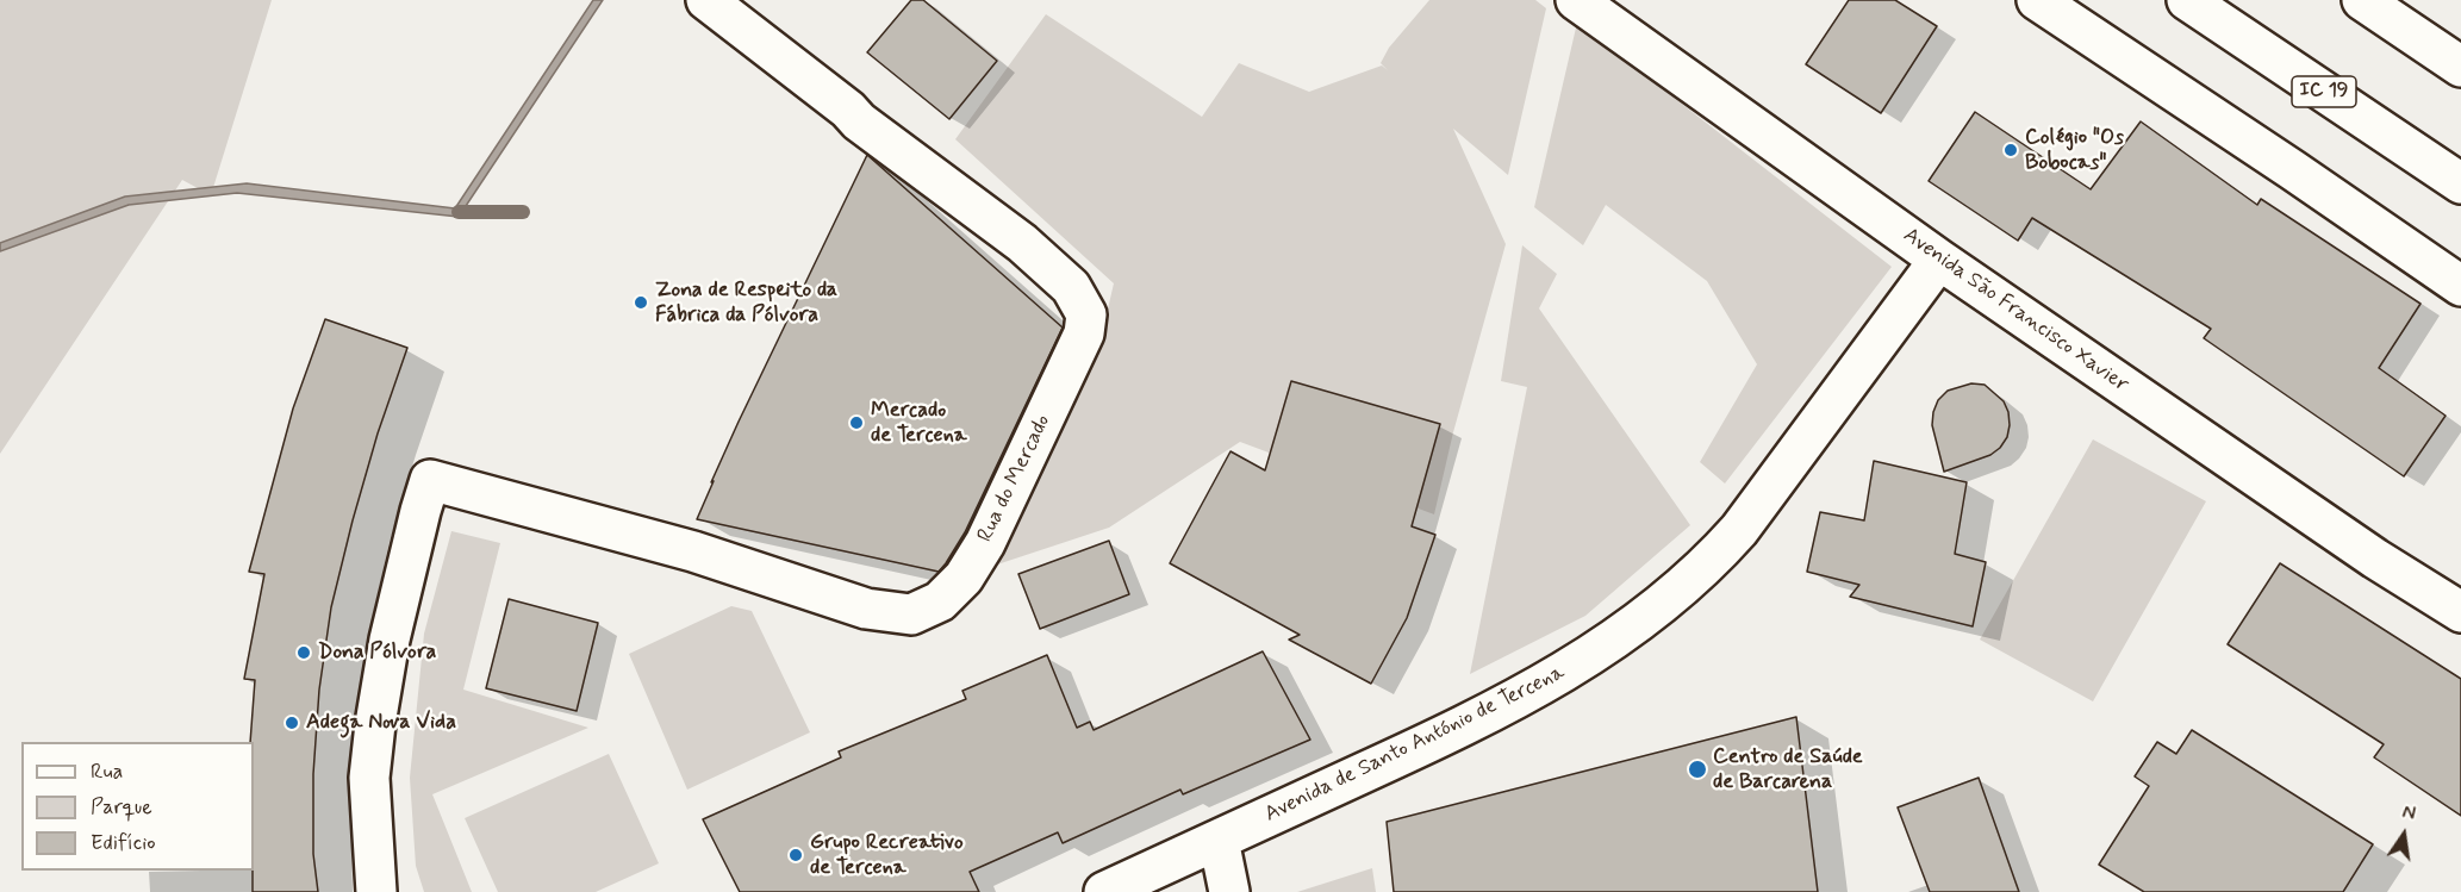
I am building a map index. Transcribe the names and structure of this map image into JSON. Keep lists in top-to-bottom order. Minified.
{"streets":{"main road":["IC 19","Avenida São Francisco Xavier","Rua do Mercado","Avenida de Santo António de Tercena"]},"crossings":[["Avenida São Francisco Xavier","Avenida de Santo António de Tercena"]],"places":["Colégio \"Os Bobocas\"","Zona de Respeito da Fábrica da Pólvora","Mercado de Tercena","Dona Pólvora","Adega Nova Vida","Centro de Saúde de Barcarena","Grupo Recreativo de Tercena"],"legend":["Rua","Parque","Edifício"],"north":"top"}
